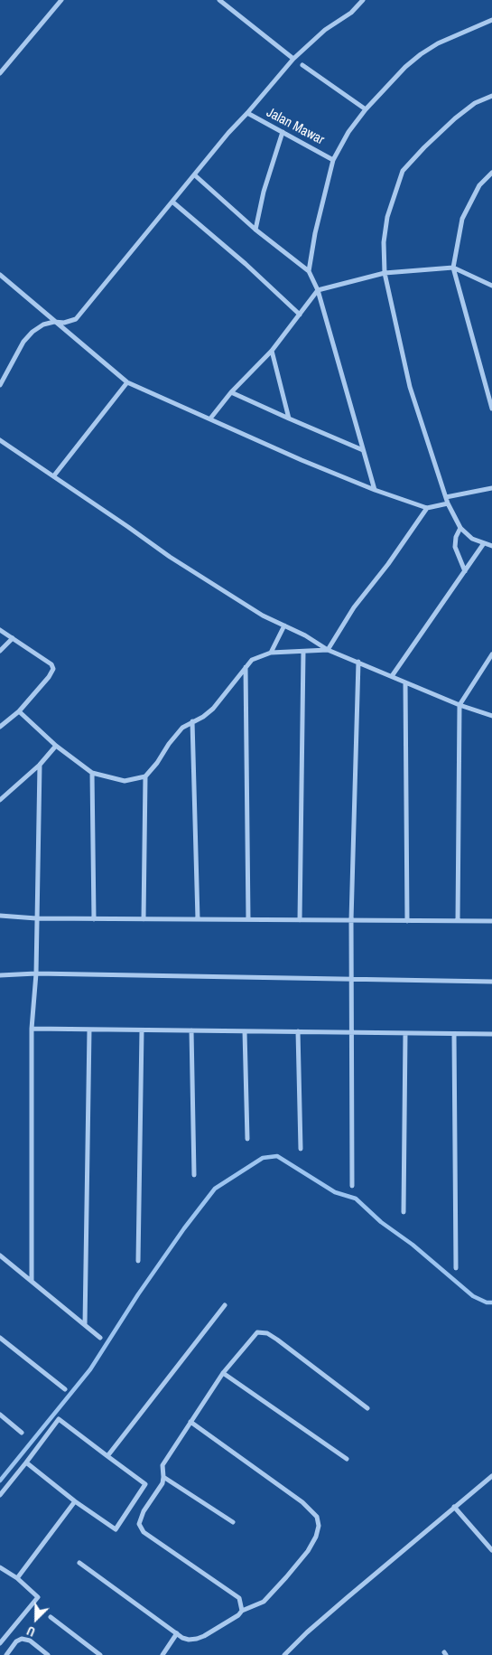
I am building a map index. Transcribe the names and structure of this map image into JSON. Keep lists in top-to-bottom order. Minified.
{"streets":{"street":["Jalan Mawar"]},"north":"bottom left"}
